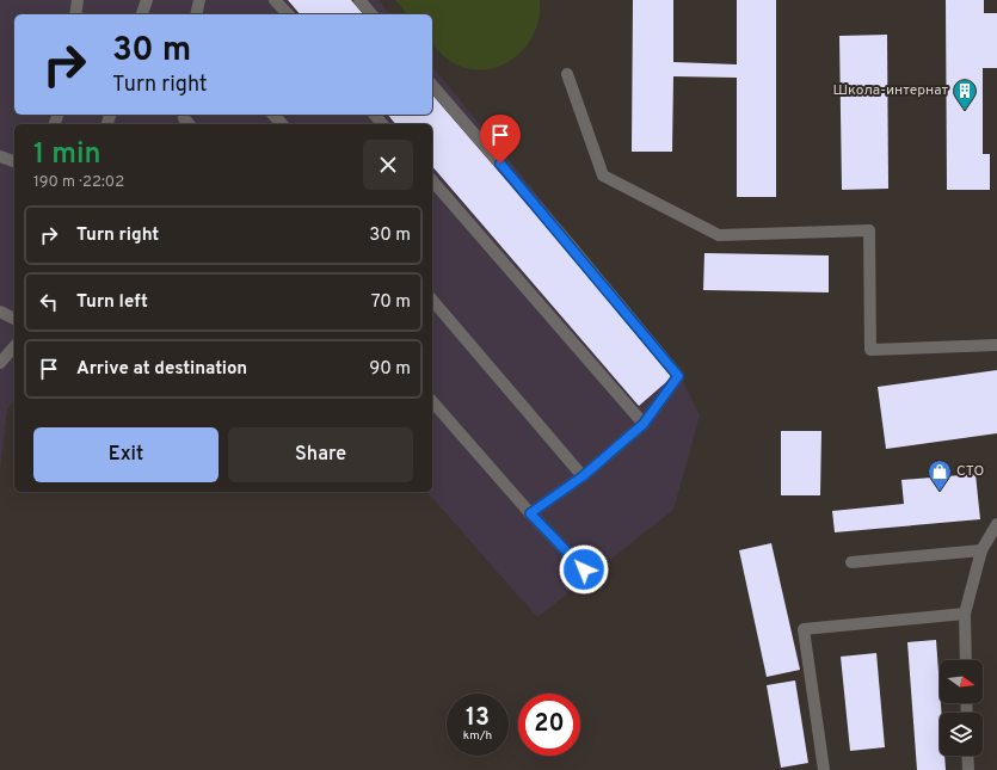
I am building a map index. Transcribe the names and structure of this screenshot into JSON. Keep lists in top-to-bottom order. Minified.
{"places":{"building":["Школа-интернат"],"shop":["СТО"]},"north":"right","page":{"turn":["30 m","Turn right"],"heading":["1 min","190 m · 22:02"],"list":[{"name":"Turn right","value":"30 m"},{"name":"Turn left","value":"70 m"},{"name":"Arrive at destination","value":"90 m"}],"buttons":["Exit","Share"],"speed":"13 km/h","limit":"20"}}
